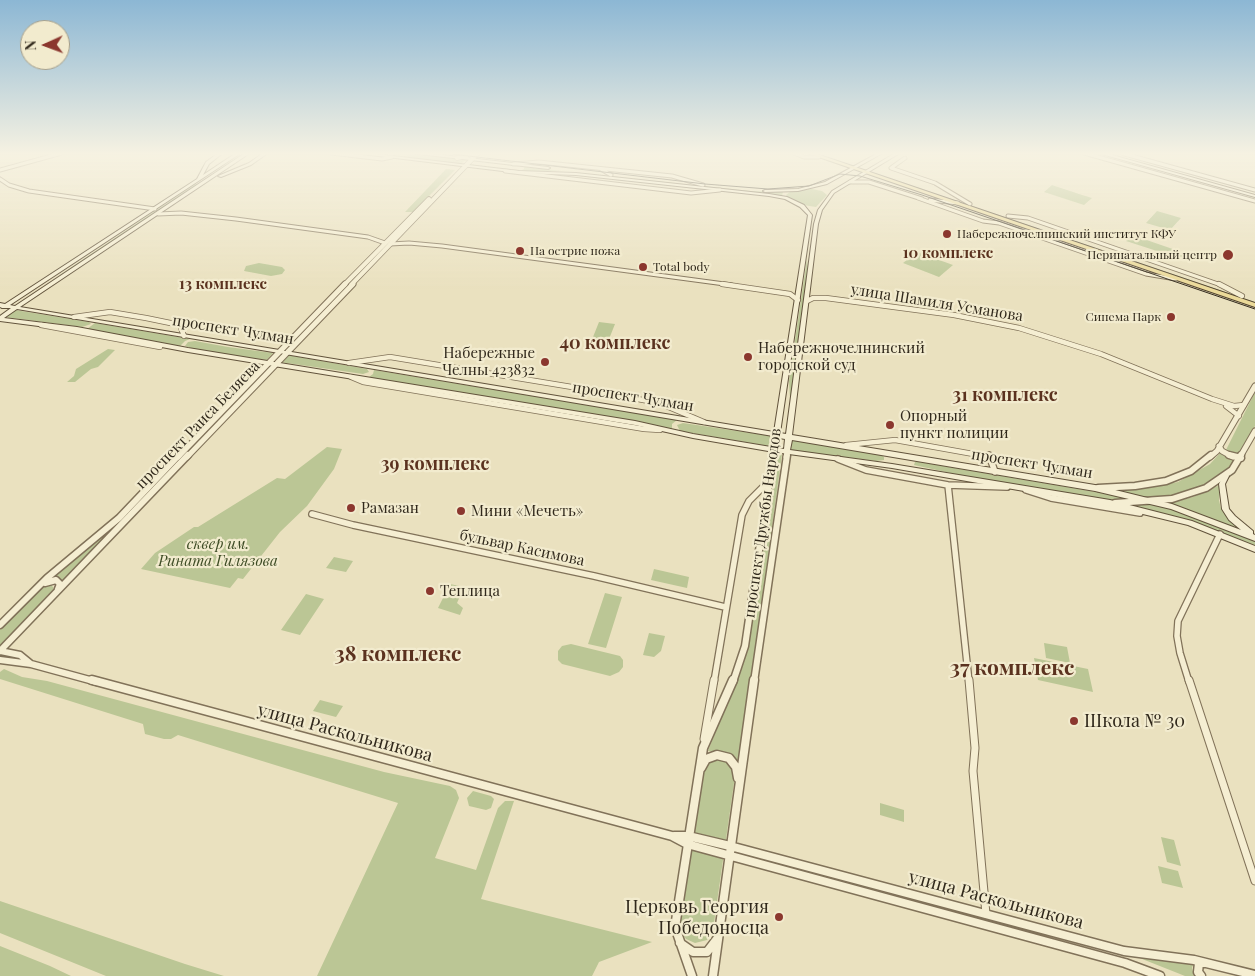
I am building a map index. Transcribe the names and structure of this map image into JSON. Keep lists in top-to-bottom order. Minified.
{"streets":{"main road":["проспект Чулман","проспект Дружбы Народов"],"street":["улица Шамиля Усманова","проспект Раиса Беляева","бульвар Касимова","улица Раскольникова"]},"crossings":[["улица Шамиля Усманова","проспект Дружбы Народов"],["проспект Чулман","проспект Раиса Беляева"],["проспект Чулман","проспект Дружбы Народов"],["проспект Раиса Беляева","улица Раскольникова"],["проспект Дружбы Народов","улица Раскольникова"]],"districts":["10 комплекс","13 комплекс","40 комплекс","31 комплекс","39 комплекс","38 комплекс","37 комплекс"],"parks":["сквер им. Рината Гилязова"],"places":["Набережночелнинский институт КФУ","На острие ножа","Перинатальный центр","Total body","Синема Парк","Набережночелнинский городской суд","Набережные Челны 423832","Опорный пункт полиции","Рамазан","Мини «Мечеть»","Теплица","Школа № 30","Церковь Георгия Победоносца"],"north":"left"}
